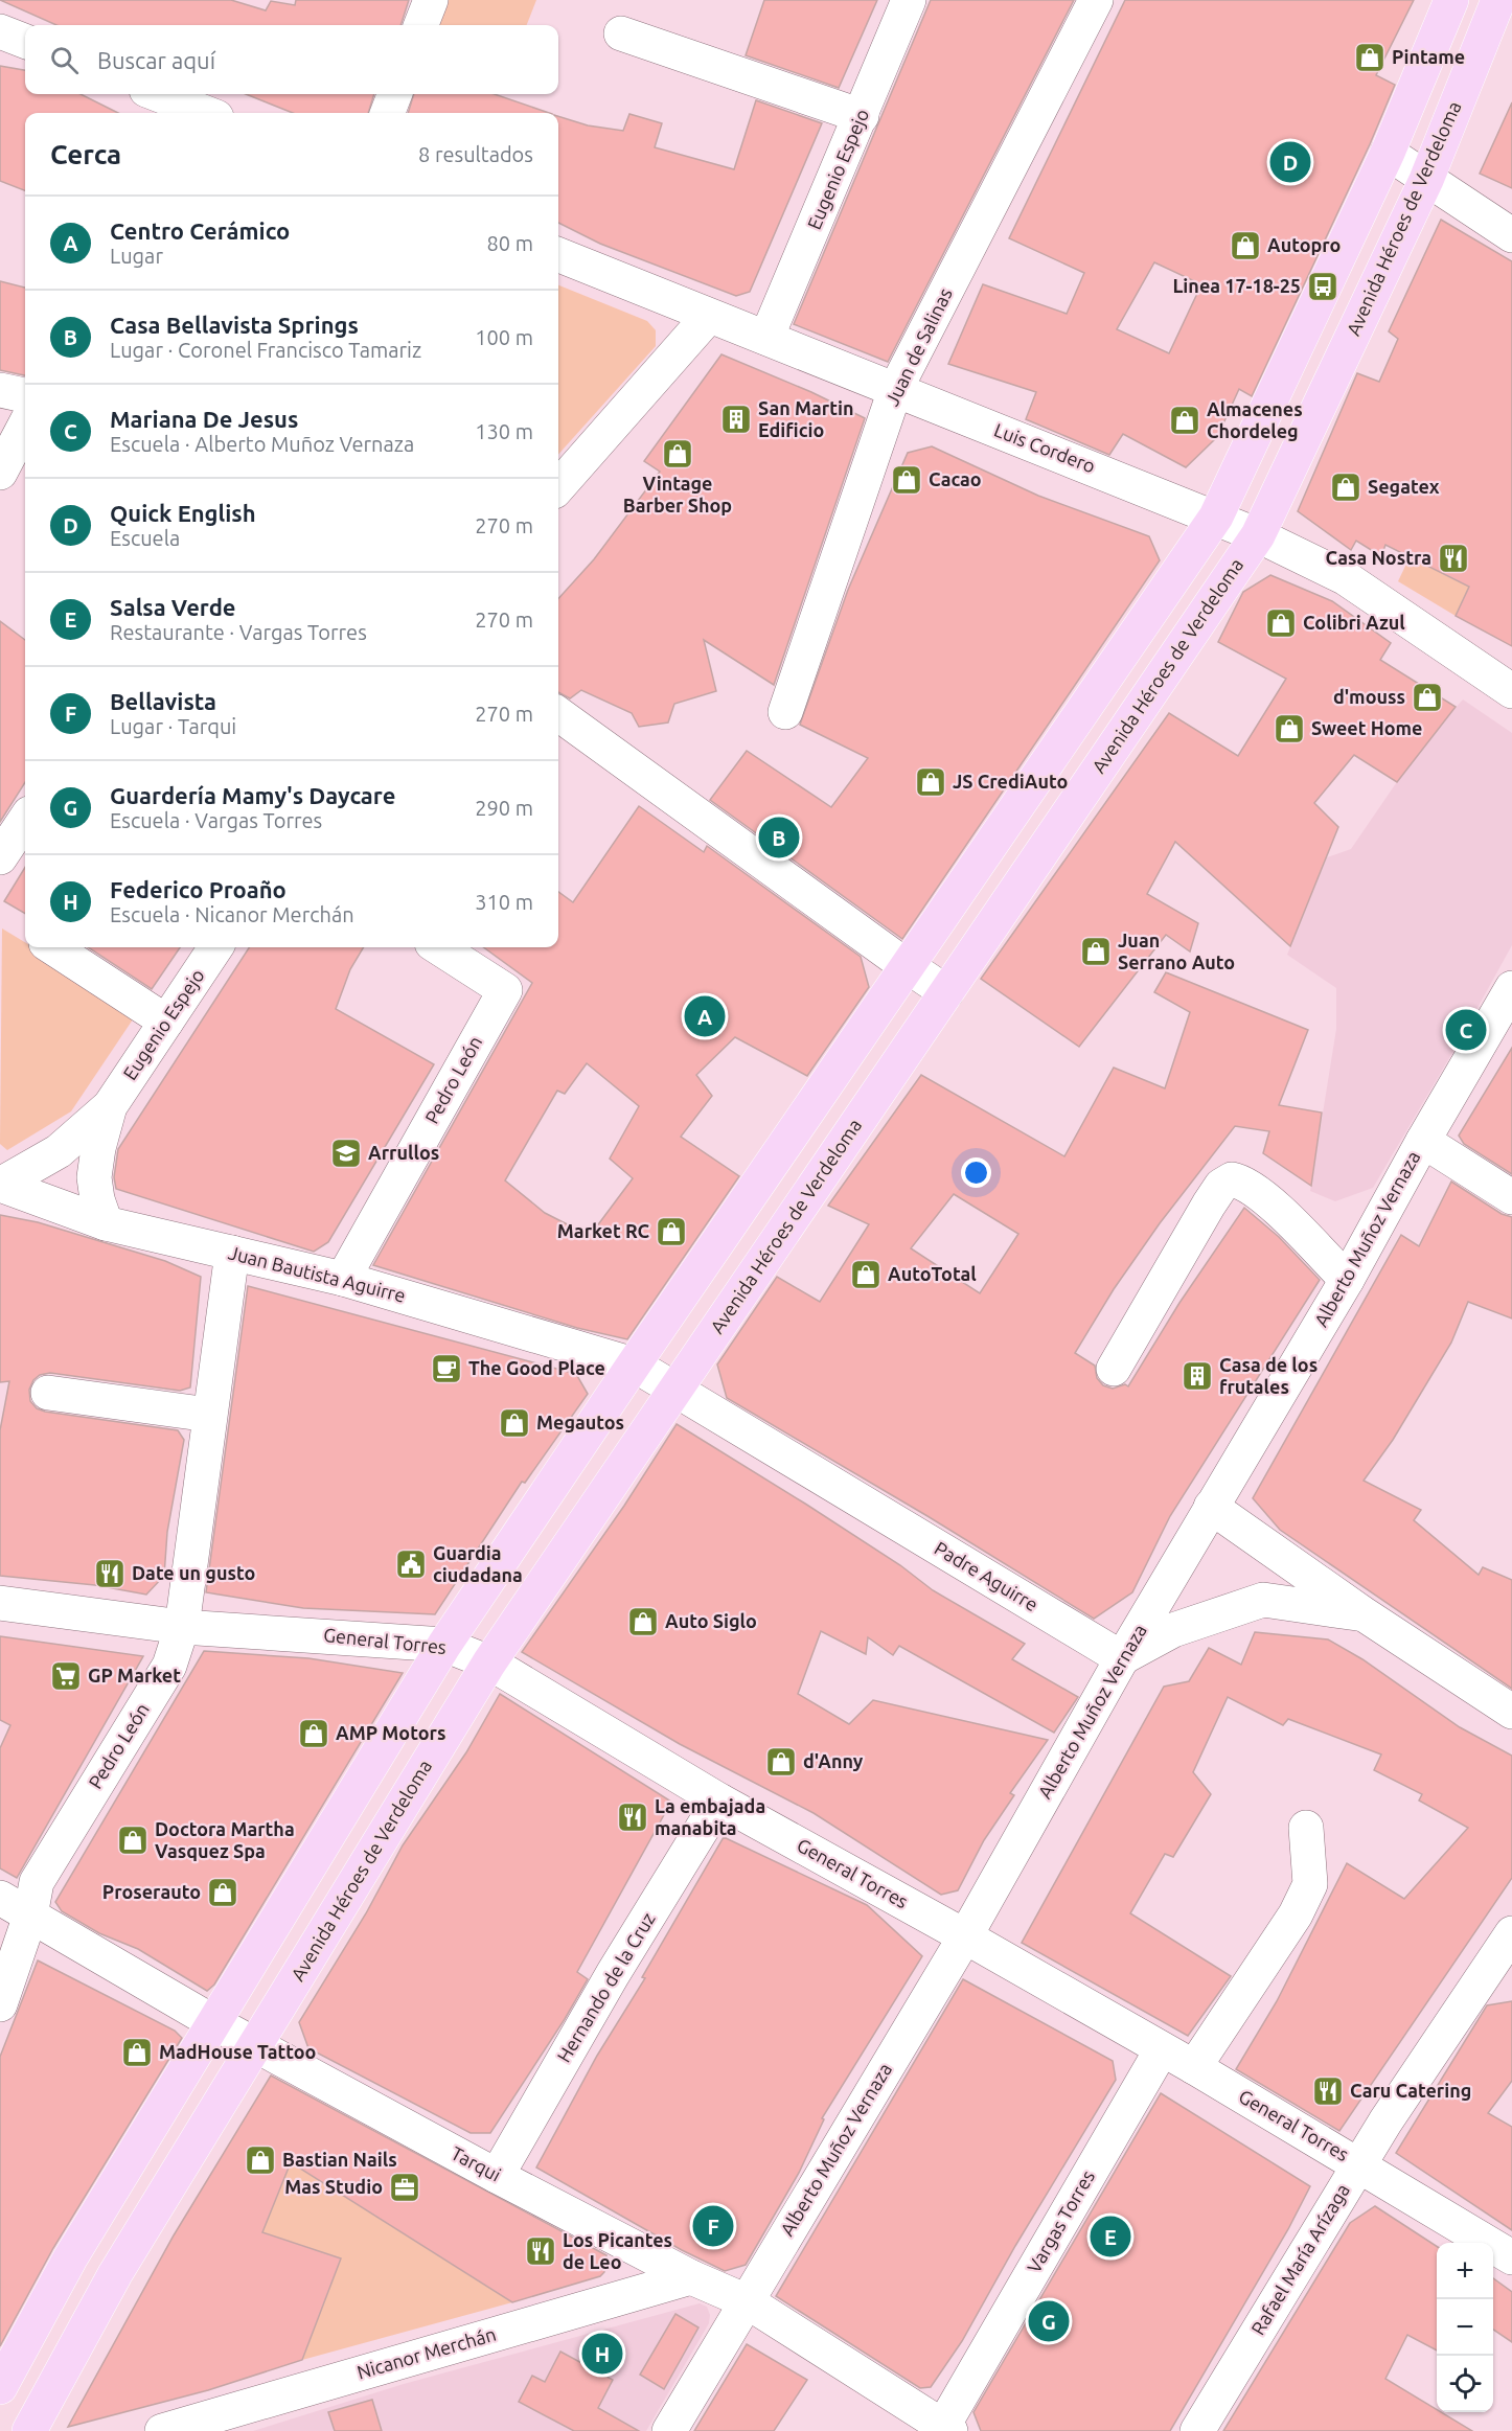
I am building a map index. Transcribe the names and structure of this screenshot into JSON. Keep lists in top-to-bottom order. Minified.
{"streets":{"main road":["Avenida Héroes de Verdeloma"],"street":["Eugenio Espejo","Juan de Salinas","Luis Cordero","Pedro León","Alberto Muñoz Vernaza","Juan Bautista Aguirre","Padre Aguirre","General Torres","Hernando de la Cruz","Tarqui","Vargas Torres","Rafael María Arízaga","Nicanor Merchán"]},"crossings":[["Eugenio Espejo","Luis Cordero"],["Eugenio Espejo","Juan Bautista Aguirre"],["Avenida Héroes de Verdeloma","Luis Cordero"],["Avenida Héroes de Verdeloma","Padre Aguirre"],["Avenida Héroes de Verdeloma","General Torres"],["Avenida Héroes de Verdeloma","Tarqui"],["Juan de Salinas","Luis Cordero"],["Pedro León","Juan Bautista Aguirre"],["Pedro León","General Torres"],["Pedro León","Tarqui"],["Alberto Muñoz Vernaza","Padre Aguirre"],["Alberto Muñoz Vernaza","General Torres"],["Alberto Muñoz Vernaza","Tarqui"],["Juan Bautista Aguirre","Padre Aguirre"],["General Torres","Hernando de la Cruz"],["General Torres","Vargas Torres"],["General Torres","Rafael María Arízaga"],["Hernando de la Cruz","Tarqui"],["Tarqui","Vargas Torres"],["Tarqui","Nicanor Merchán"]],"places":{"shop":["Pintame","Autopro","Almacenes Chordeleg","Vintage Barber Shop","Cacao","Segatex","Colibri Azul","d'mouss","Sweet Home","JS CrediAuto","Juan Serrano Auto","Market RC","AutoTotal","Megautos","Auto Siglo","AMP Motors","d'Anny","Doctora Martha Vasquez Spa","Proserauto","MadHouse Tattoo","Bastian Nails"],"bus stop":["Linea 17-18-25"],"building":["San Martin Edificio","Casa de los frutales"],"restaurant":["Casa Nostra","Date un gusto","La embajada manabita","Caru Catering","Los Picantes de Leo"],"school or university":["Arrullos"],"cafe":["The Good Place"],"public building":["Guardia ciudadana"],"supermarket":["GP Market"],"office":["Mas Studio"]},"page":{"search":"Buscar aquí","heading":["Cerca","8 resultados"],"pins":["D","B","A","C","F","E","G","H"],"list":[{"mark":"A","name":"Centro Cerámico","note":"Lugar","value":"80 m"},{"mark":"B","name":"Casa Bellavista Springs","note":"Lugar · Coronel Francisco Tamariz","value":"100 m"},{"mark":"C","name":"Mariana De Jesus","note":"Escuela · Alberto Muñoz Vernaza","value":"130 m"},{"mark":"D","name":"Quick English","note":"Escuela","value":"270 m"},{"mark":"E","name":"Salsa Verde","note":"Restaurante · Vargas Torres","value":"270 m"},{"mark":"F","name":"Bellavista","note":"Lugar · Tarqui","value":"270 m"},{"mark":"G","name":"Guardería Mamy's Daycare","note":"Escuela · Vargas Torres","value":"290 m"},{"mark":"H","name":"Federico Proaño","note":"Escuela · Nicanor Merchán","value":"310 m"}],"map_buttons":["+","−"]}}
